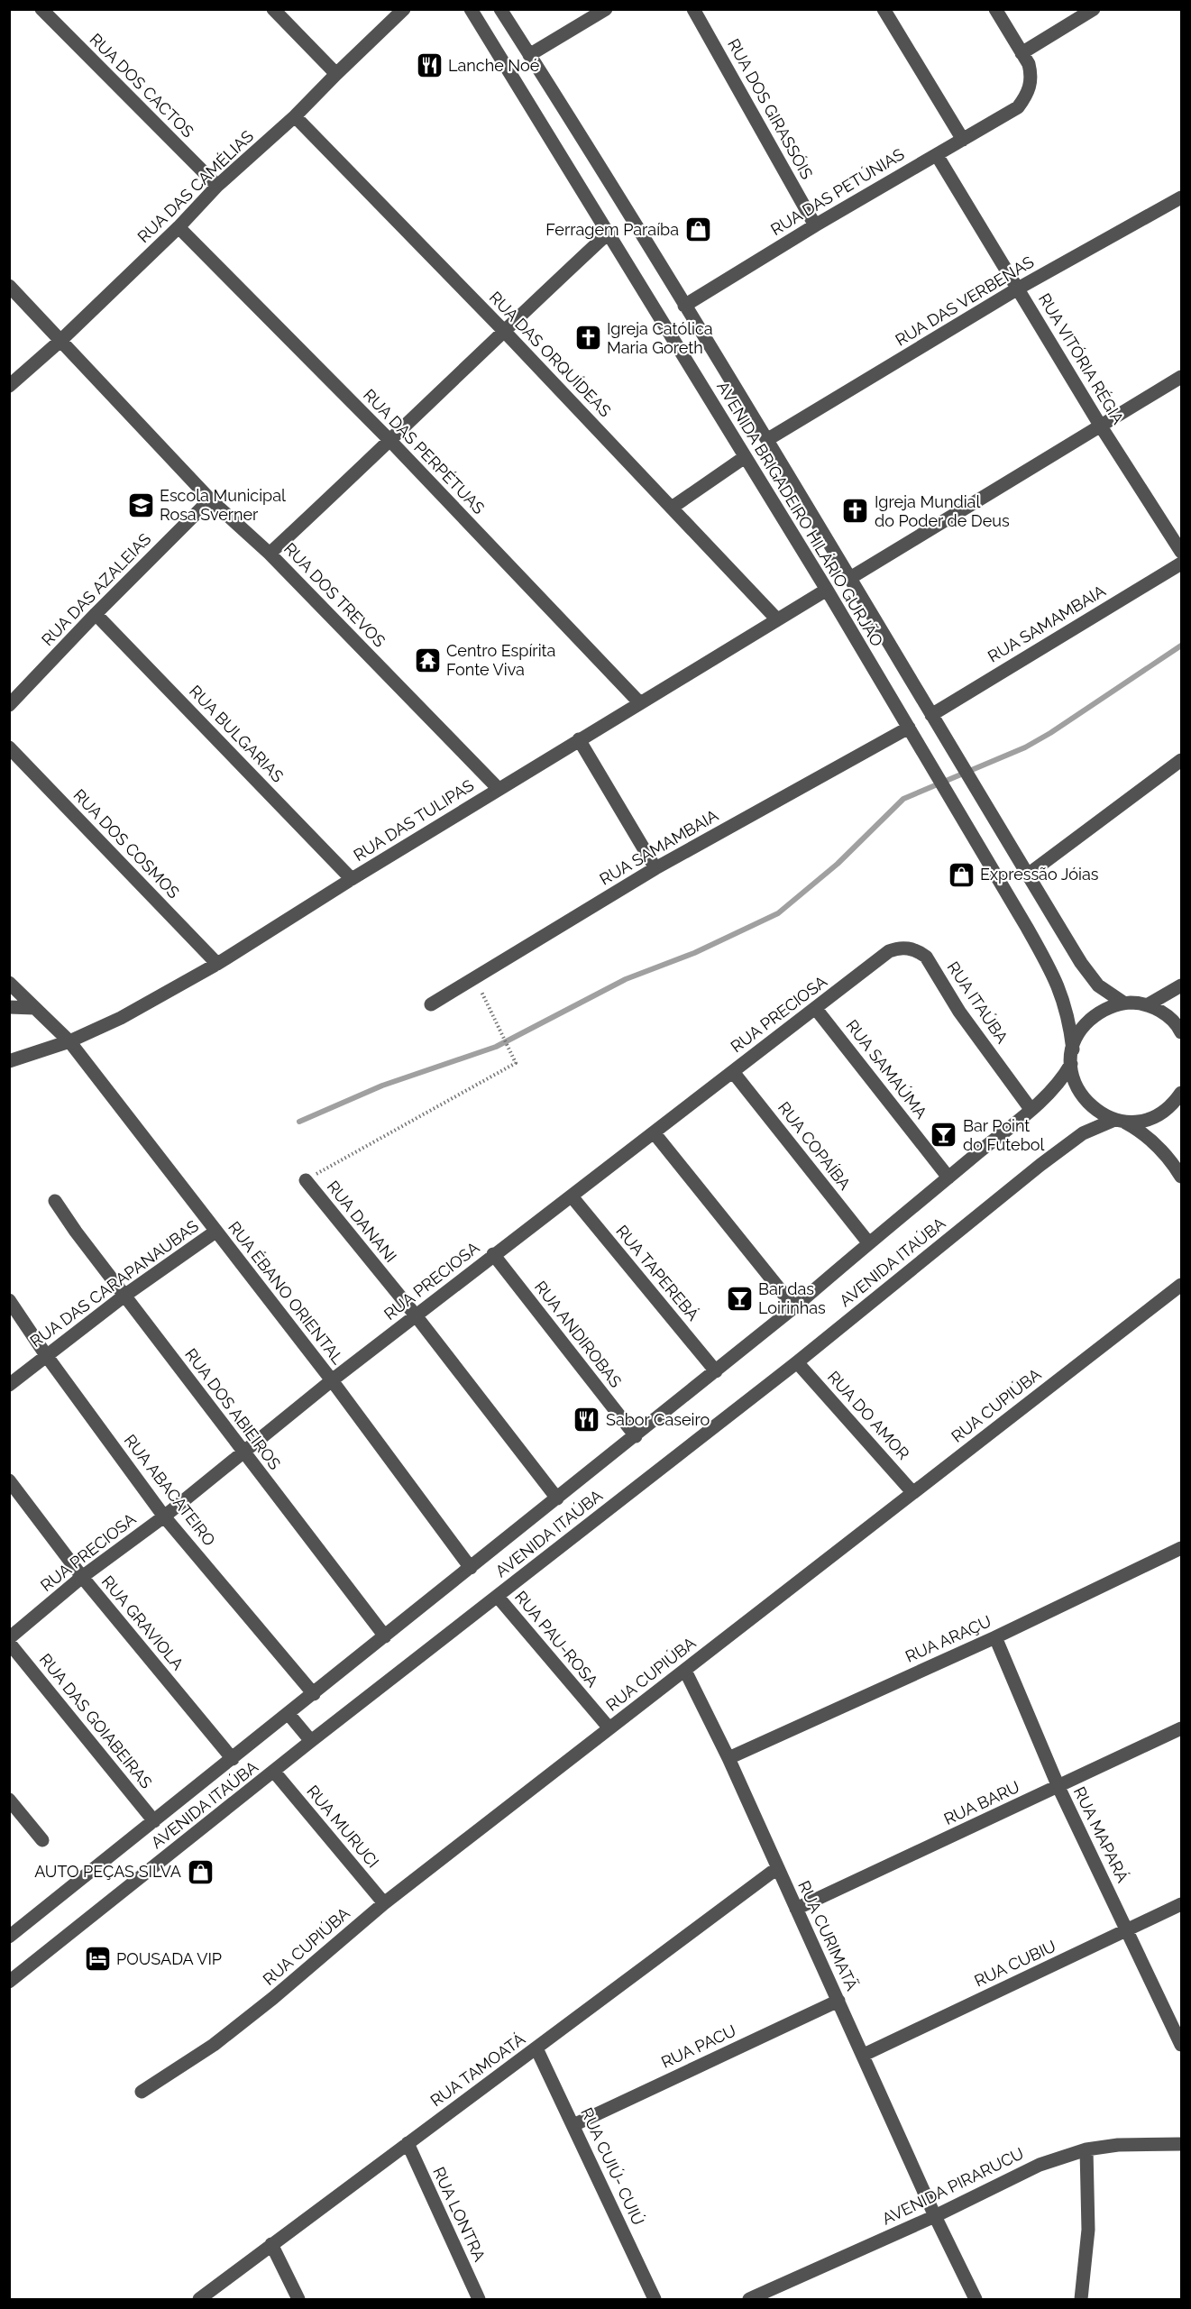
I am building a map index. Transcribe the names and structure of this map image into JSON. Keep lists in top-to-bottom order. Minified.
{"streets":{"street":["RUA DOS CACTOS","RUA DOS GIRASSÓIS","RUA DAS CAMÉLIAS","RUA DAS PETÚNIAS","RUA DAS VERBENAS","RUA DAS ORQUÍDEAS","RUA VITÓRIA RÉGIA","RUA DAS PERPÉTUAS","AVENIDA BRIGADEIRO HILÁRIO GURJÃO","RUA DAS AZALEIAS","RUA DOS TREVOS","RUA SAMAMBAIA","RUA BULGARIAS","RUA DAS TULIPAS","RUA DOS COSMOS","RUA ITAÚBA","RUA PRECIOSA","RUA SAMAÚMA","RUA COPAÍBA","RUA DANANI","AVENIDA ITAÚBA","RUA TAPEREBÁ","RUA DAS CARAPANAUBAS","RUA ÉBANO ORIENTAL","RUA ANDIROBAS","RUA CUPIÚBA","RUA DOS ABIEIROS","RUA DO AMOR","RUA ABACATEIRO","RUA GRAVIOLA","RUA PAU-ROSA","RUA ARAÇU","RUA DAS GOIABEIRAS","RUA BARU","RUA MURUCI","RUA MAPARÁ","RUA CURIMATÃ","RUA CUBIU","RUA PACU","RUA TAMOATÁ","RUA CUIÚ- CUIÚ","AVENIDA PIRARUCU","RUA LONTRA"]},"crossings":[["RUA DOS CACTOS","RUA DAS CAMÉLIAS"],["RUA DOS GIRASSÓIS","RUA DAS PETÚNIAS"],["RUA DAS CAMÉLIAS","RUA DAS ORQUÍDEAS"],["RUA DAS CAMÉLIAS","RUA DAS PERPÉTUAS"],["RUA DAS CAMÉLIAS","RUA DOS TREVOS"],["RUA DAS PETÚNIAS","RUA VITÓRIA RÉGIA"],["RUA DAS PETÚNIAS","AVENIDA BRIGADEIRO HILÁRIO GURJÃO"],["RUA DAS VERBENAS","RUA VITÓRIA RÉGIA"],["RUA DAS VERBENAS","AVENIDA BRIGADEIRO HILÁRIO GURJÃO"],["RUA DAS ORQUÍDEAS","RUA DAS TULIPAS"],["RUA DAS PERPÉTUAS","RUA DAS TULIPAS"],["AVENIDA BRIGADEIRO HILÁRIO GURJÃO","RUA SAMAMBAIA"],["AVENIDA BRIGADEIRO HILÁRIO GURJÃO","RUA DAS TULIPAS"],["RUA DAS AZALEIAS","RUA DOS TREVOS"],["RUA DAS AZALEIAS","RUA BULGARIAS"],["RUA DOS TREVOS","RUA DAS TULIPAS"],["RUA SAMAMBAIA","RUA DANANI"],["RUA BULGARIAS","RUA DAS TULIPAS"],["RUA DAS TULIPAS","RUA DOS COSMOS"],["RUA DAS TULIPAS","RUA ÉBANO ORIENTAL"],["RUA ITAÚBA","RUA PRECIOSA"],["RUA ITAÚBA","AVENIDA ITAÚBA"],["RUA PRECIOSA","RUA SAMAÚMA"],["RUA PRECIOSA","RUA COPAÍBA"],["RUA PRECIOSA","RUA DANANI"],["RUA PRECIOSA","RUA TAPEREBÁ"],["RUA PRECIOSA","RUA ÉBANO ORIENTAL"],["RUA PRECIOSA","RUA ANDIROBAS"],["RUA PRECIOSA","RUA DOS ABIEIROS"],["RUA PRECIOSA","RUA ABACATEIRO"],["RUA PRECIOSA","RUA GRAVIOLA"],["RUA SAMAÚMA","AVENIDA ITAÚBA"],["RUA COPAÍBA","AVENIDA ITAÚBA"],["RUA DANANI","AVENIDA ITAÚBA"],["AVENIDA ITAÚBA","RUA TAPEREBÁ"],["AVENIDA ITAÚBA","RUA ÉBANO ORIENTAL"],["AVENIDA ITAÚBA","RUA ANDIROBAS"],["AVENIDA ITAÚBA","RUA DOS ABIEIROS"],["AVENIDA ITAÚBA","RUA DO AMOR"],["AVENIDA ITAÚBA","RUA ABACATEIRO"],["AVENIDA ITAÚBA","RUA GRAVIOLA"],["AVENIDA ITAÚBA","RUA PAU-ROSA"],["AVENIDA ITAÚBA","RUA DAS GOIABEIRAS"],["AVENIDA ITAÚBA","RUA MURUCI"],["RUA DAS CARAPANAUBAS","RUA ÉBANO ORIENTAL"],["RUA DAS CARAPANAUBAS","RUA DOS ABIEIROS"],["RUA DAS CARAPANAUBAS","RUA ABACATEIRO"],["RUA CUPIÚBA","RUA DO AMOR"],["RUA CUPIÚBA","RUA PAU-ROSA"],["RUA CUPIÚBA","RUA MURUCI"],["RUA CUPIÚBA","RUA CURIMATÃ"],["RUA ARAÇU","RUA MAPARÁ"],["RUA ARAÇU","RUA CURIMATÃ"],["RUA BARU","RUA MAPARÁ"],["RUA BARU","RUA CURIMATÃ"],["RUA MAPARÁ","RUA CUBIU"],["RUA CURIMATÃ","RUA CUBIU"],["RUA CURIMATÃ","RUA PACU"],["RUA CURIMATÃ","RUA TAMOATÁ"],["RUA CURIMATÃ","AVENIDA PIRARUCU"],["RUA PACU","RUA CUIÚ- CUIÚ"],["RUA TAMOATÁ","RUA CUIÚ- CUIÚ"],["RUA TAMOATÁ","RUA LONTRA"]],"places":{"restaurant":["Lanche Noé","Sabor Caseiro"],"shop":["Ferragem Paraíba","Expressão Jóias","AUTO PEÇAS SILVA"],"church":["Igreja Católica Maria Goreth","Igreja Mundial do Poder de Deus"],"school or university":["Escola Municipal Rosa Sverner"],"temple":["Centro Espírita Fonte Viva"],"bar":["Bar Point do Futebol","Bar das Loirinhas"],"hotel":["POUSADA VIP"]}}
